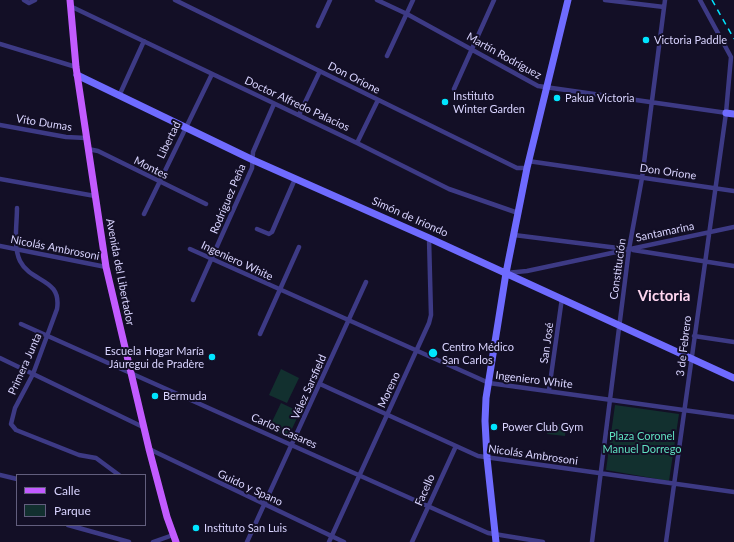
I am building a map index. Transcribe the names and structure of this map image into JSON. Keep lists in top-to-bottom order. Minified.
{"streets":{"main road":["Avenida del Libertador"],"street":["Martín Rodríguez","Don Orione","Doctor Alfredo Palacios","Vito Dumas","Libertad","Montes","Rodríguez Peña","Simón de Iriondo","Santamarina","Nicolás Ambrosoni","Ingeniero White","Constitución","San José","3 de Febrero","Primera Junta","Vélez Sarsfield","Moreno","Carlos Casares","Guido y Spano","Facello"]},"crossings":[["Martín Rodríguez","Constitución"],["Martín Rodríguez","3 de Febrero"],["Don Orione","Constitución"],["Don Orione","3 de Febrero"],["Doctor Alfredo Palacios","Libertad"],["Doctor Alfredo Palacios","Rodríguez Peña"],["Doctor Alfredo Palacios","Avenida del Libertador"],["Vito Dumas","Avenida del Libertador"],["Libertad","Montes"],["Libertad","Simón de Iriondo"],["Montes","Avenida del Libertador"],["Rodríguez Peña","Simón de Iriondo"],["Rodríguez Peña","Ingeniero White"],["Simón de Iriondo","Santamarina"],["Simón de Iriondo","Constitución"],["Simón de Iriondo","Avenida del Libertador"],["Simón de Iriondo","San José"],["Simón de Iriondo","3 de Febrero"],["Simón de Iriondo","Moreno"],["Santamarina","Constitución"],["Santamarina","3 de Febrero"],["Nicolás Ambrosoni","Constitución"],["Nicolás Ambrosoni","Avenida del Libertador"],["Nicolás Ambrosoni","3 de Febrero"],["Nicolás Ambrosoni","Primera Junta"],["Nicolás Ambrosoni","Vélez Sarsfield"],["Nicolás Ambrosoni","Moreno"],["Nicolás Ambrosoni","Facello"],["Ingeniero White","Constitución"],["Ingeniero White","San José"],["Ingeniero White","3 de Febrero"],["Ingeniero White","Vélez Sarsfield"],["Ingeniero White","Moreno"],["Avenida del Libertador","Carlos Casares"],["Avenida del Libertador","Guido y Spano"],["Primera Junta","Carlos Casares"],["Vélez Sarsfield","Carlos Casares"],["Vélez Sarsfield","Guido y Spano"],["Moreno","Carlos Casares"],["Moreno","Guido y Spano"],["Carlos Casares","Facello"]],"districts":["Victoria"],"parks":["Plaza Coronel Manuel Dorrego"],"places":["Victoria Paddle","Pakua Victoria","Instituto Winter Garden","Centro Médico San Carlos","Escuela Hogar María Jáuregui de Pradère","Bermuda","Power Club Gym","Instituto San Luis"],"legend":["Calle","Parque"]}
